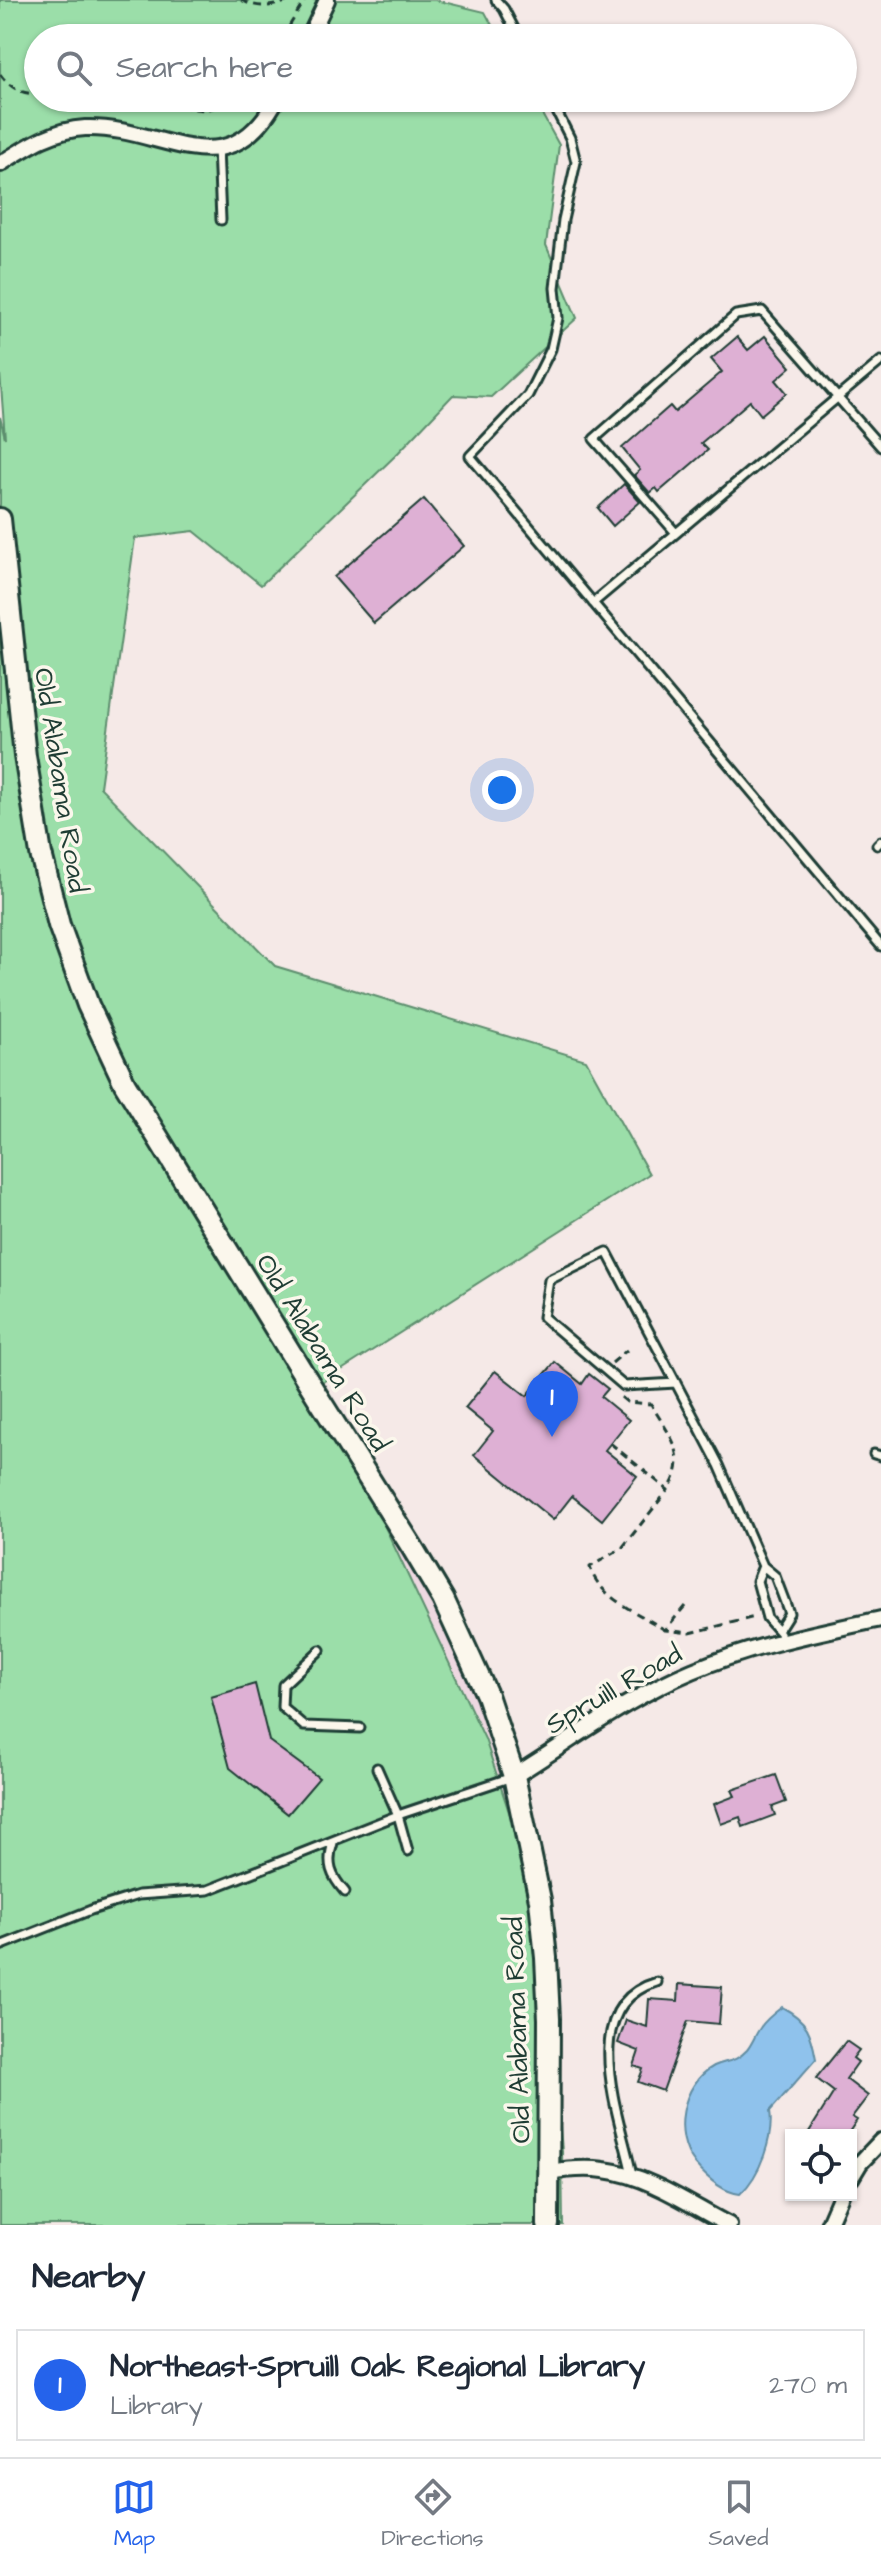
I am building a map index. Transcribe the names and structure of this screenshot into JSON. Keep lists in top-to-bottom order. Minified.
{"streets":{"main road":["Old Alabama Road"],"street":["Spruill Road"]},"crossings":[["Old Alabama Road","Spruill Road"]],"page":{"search":"Search here","pins":"1","heading":"Nearby","list":[{"mark":"1","name":"Northeast-Spruill Oak Regional Library","note":"Library","value":"270 m"}],"nav":["Map","Directions","Saved"]}}
